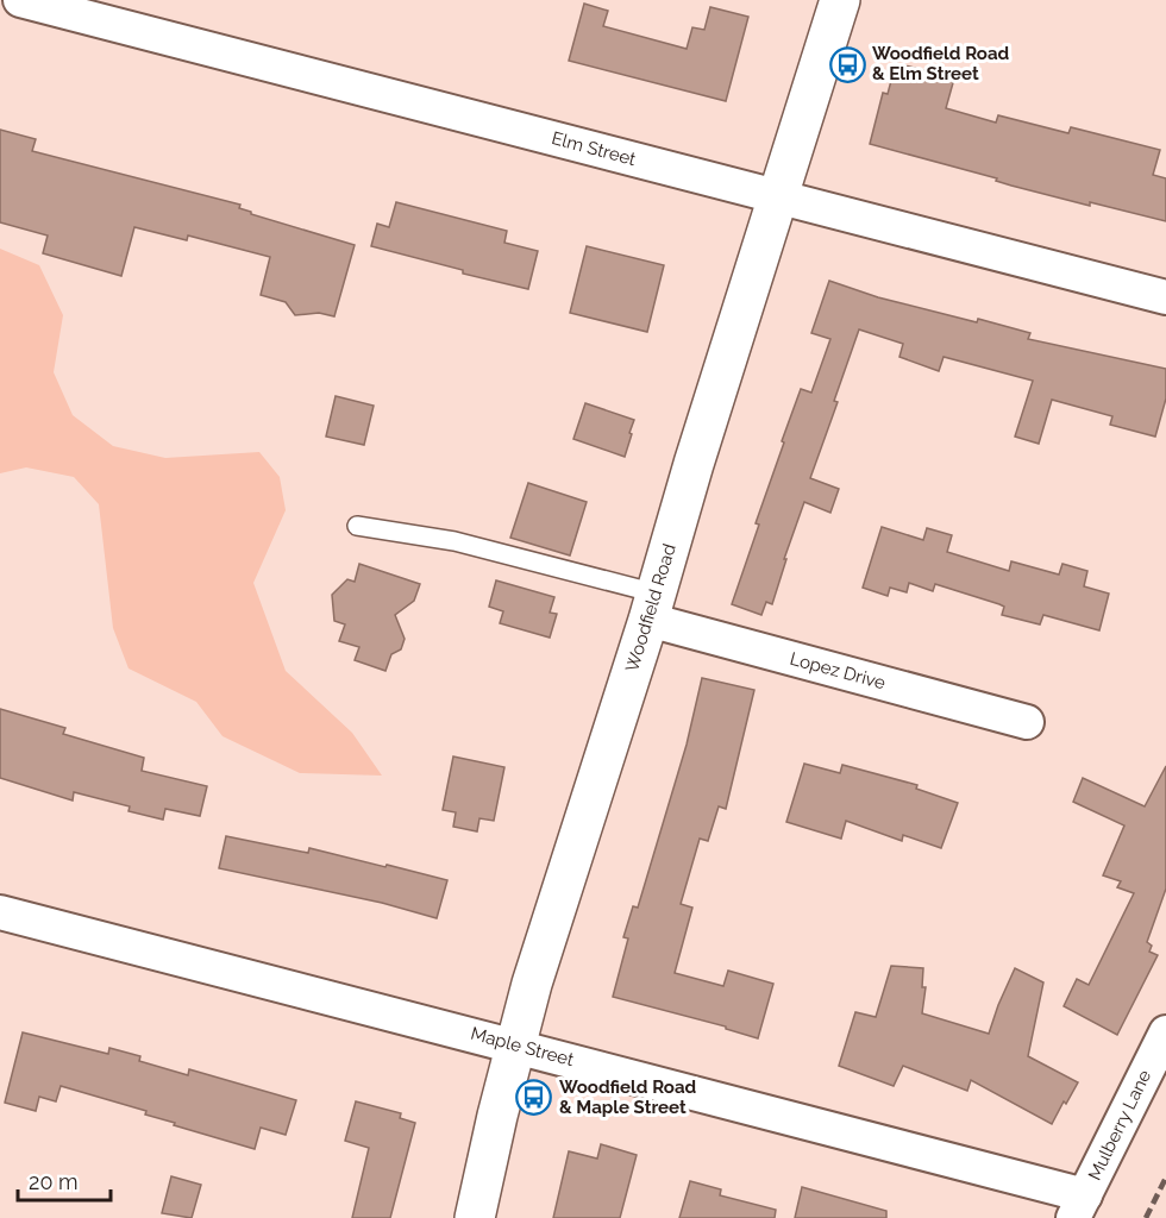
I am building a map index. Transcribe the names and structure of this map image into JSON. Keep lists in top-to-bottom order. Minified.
{"streets":{"main road":["Woodfield Road"],"street":["Elm Street","Lopez Drive","Maple Street","Mulberry Lane"]},"crossings":[["Elm Street","Woodfield Road"],["Woodfield Road","Lopez Drive"],["Woodfield Road","Maple Street"],["Maple Street","Mulberry Lane"]],"places":{"bus stop":["Woodfield Road & Elm Street","Woodfield Road & Maple Street"]},"scale_bar":"20 m"}
